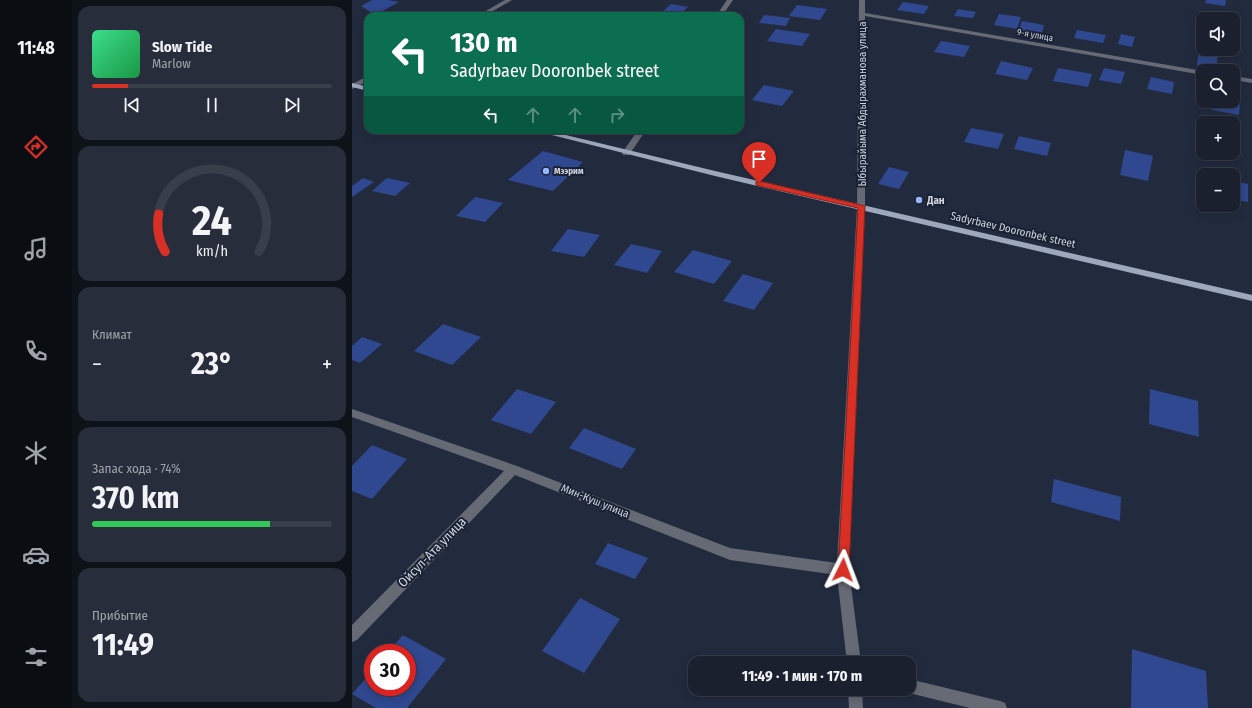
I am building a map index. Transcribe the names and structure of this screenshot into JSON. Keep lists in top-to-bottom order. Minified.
{"streets":{"main road":["Sadyrbaev Dooronbek street"],"street":["9-я улица","Ыбырайыма Абдырахманова улица","Мин-Куш улица","Ойсул-Ата улица"]},"crossings":[["9-я улица","Ыбырайыма Абдырахманова улица"],["Ыбырайыма Абдырахманова улица","Sadyrbaev Dooronbek street"],["Ыбырайыма Абдырахманова улица","Мин-Куш улица"],["Мин-Куш улица","Ойсул-Ата улица"]],"places":["Мээрим","Дан"],"page":{"tabs":"11:48","map_buttons":["+","−"],"turn":["130 m","Sadyrbaev Dooronbek street"],"song":["Slow Tide","Marlow"],"tile":["Климат",["Запас хода · 74%","370 km"],["Прибытие","11:49"]],"heat":["−","23°","+"],"limit":"30","trip":"11:49 · 1 мин · 170 m","gauge":["24","km/h"]}}
